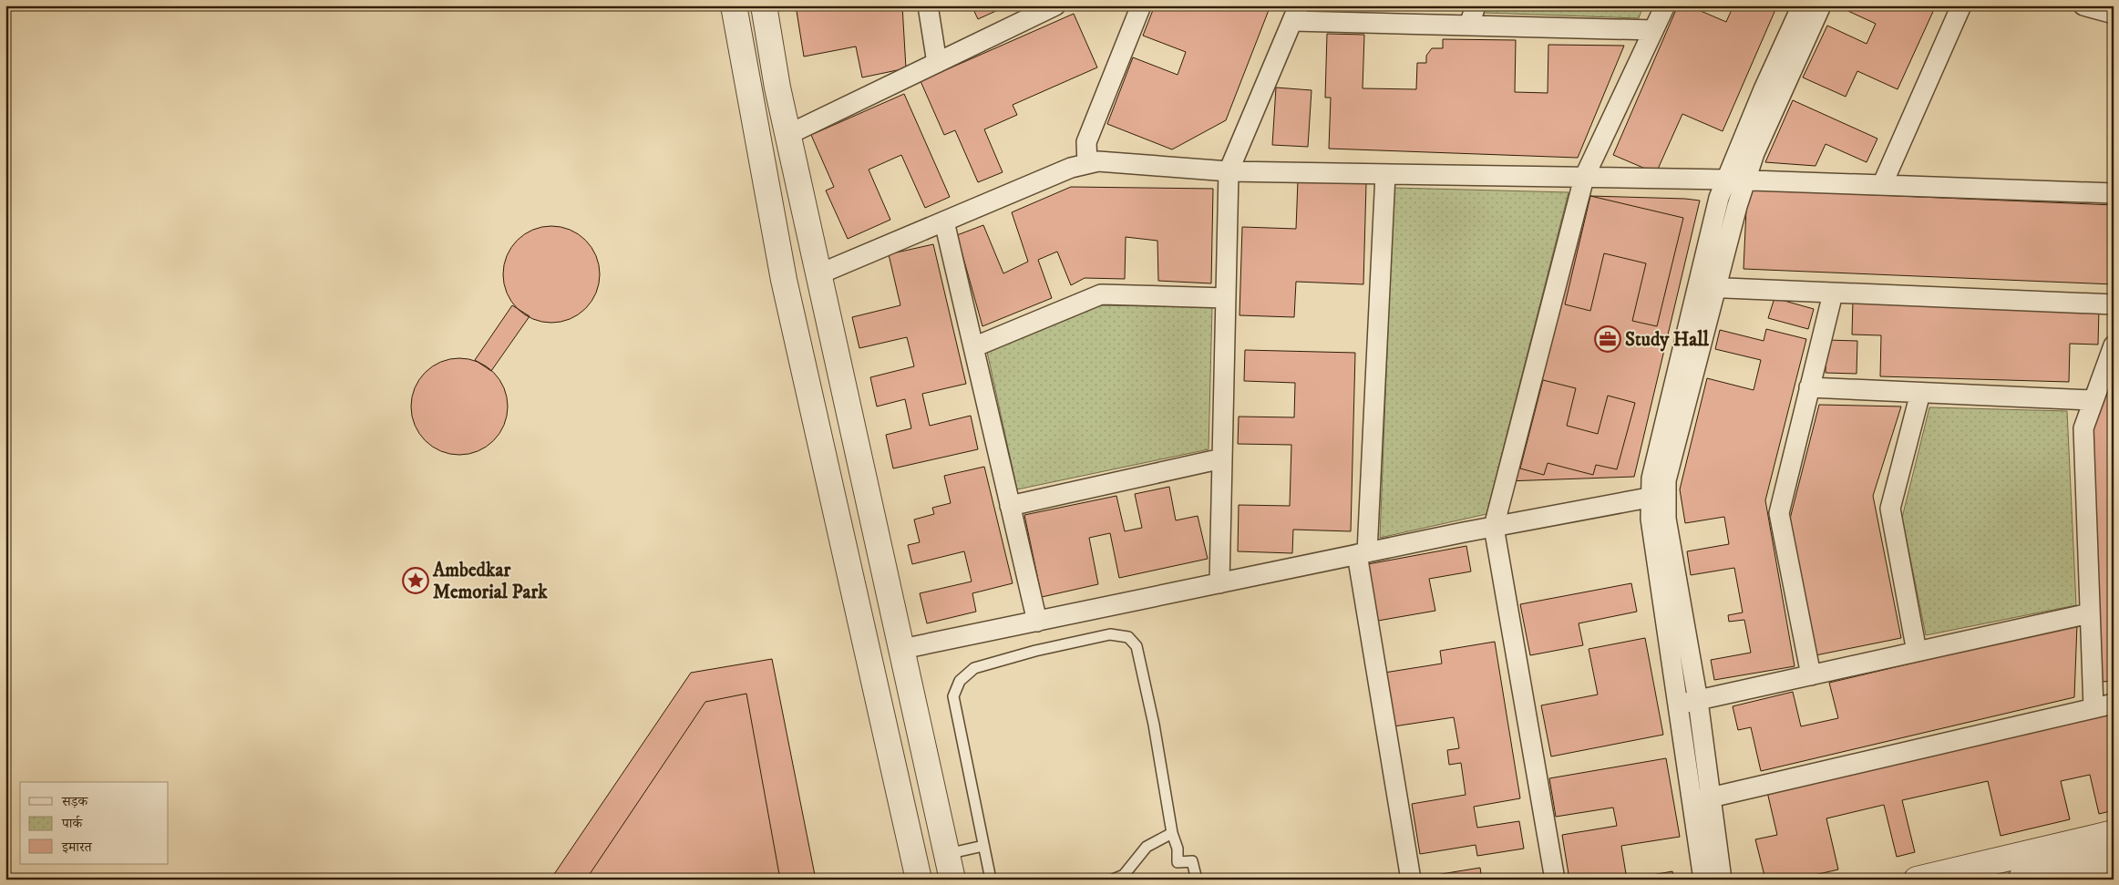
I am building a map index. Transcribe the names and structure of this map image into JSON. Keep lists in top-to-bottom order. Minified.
{"places":{"office":["Study Hall"],"place":["Ambedkar Memorial Park"]},"legend":["सड़क","पार्क","इमारत"]}
